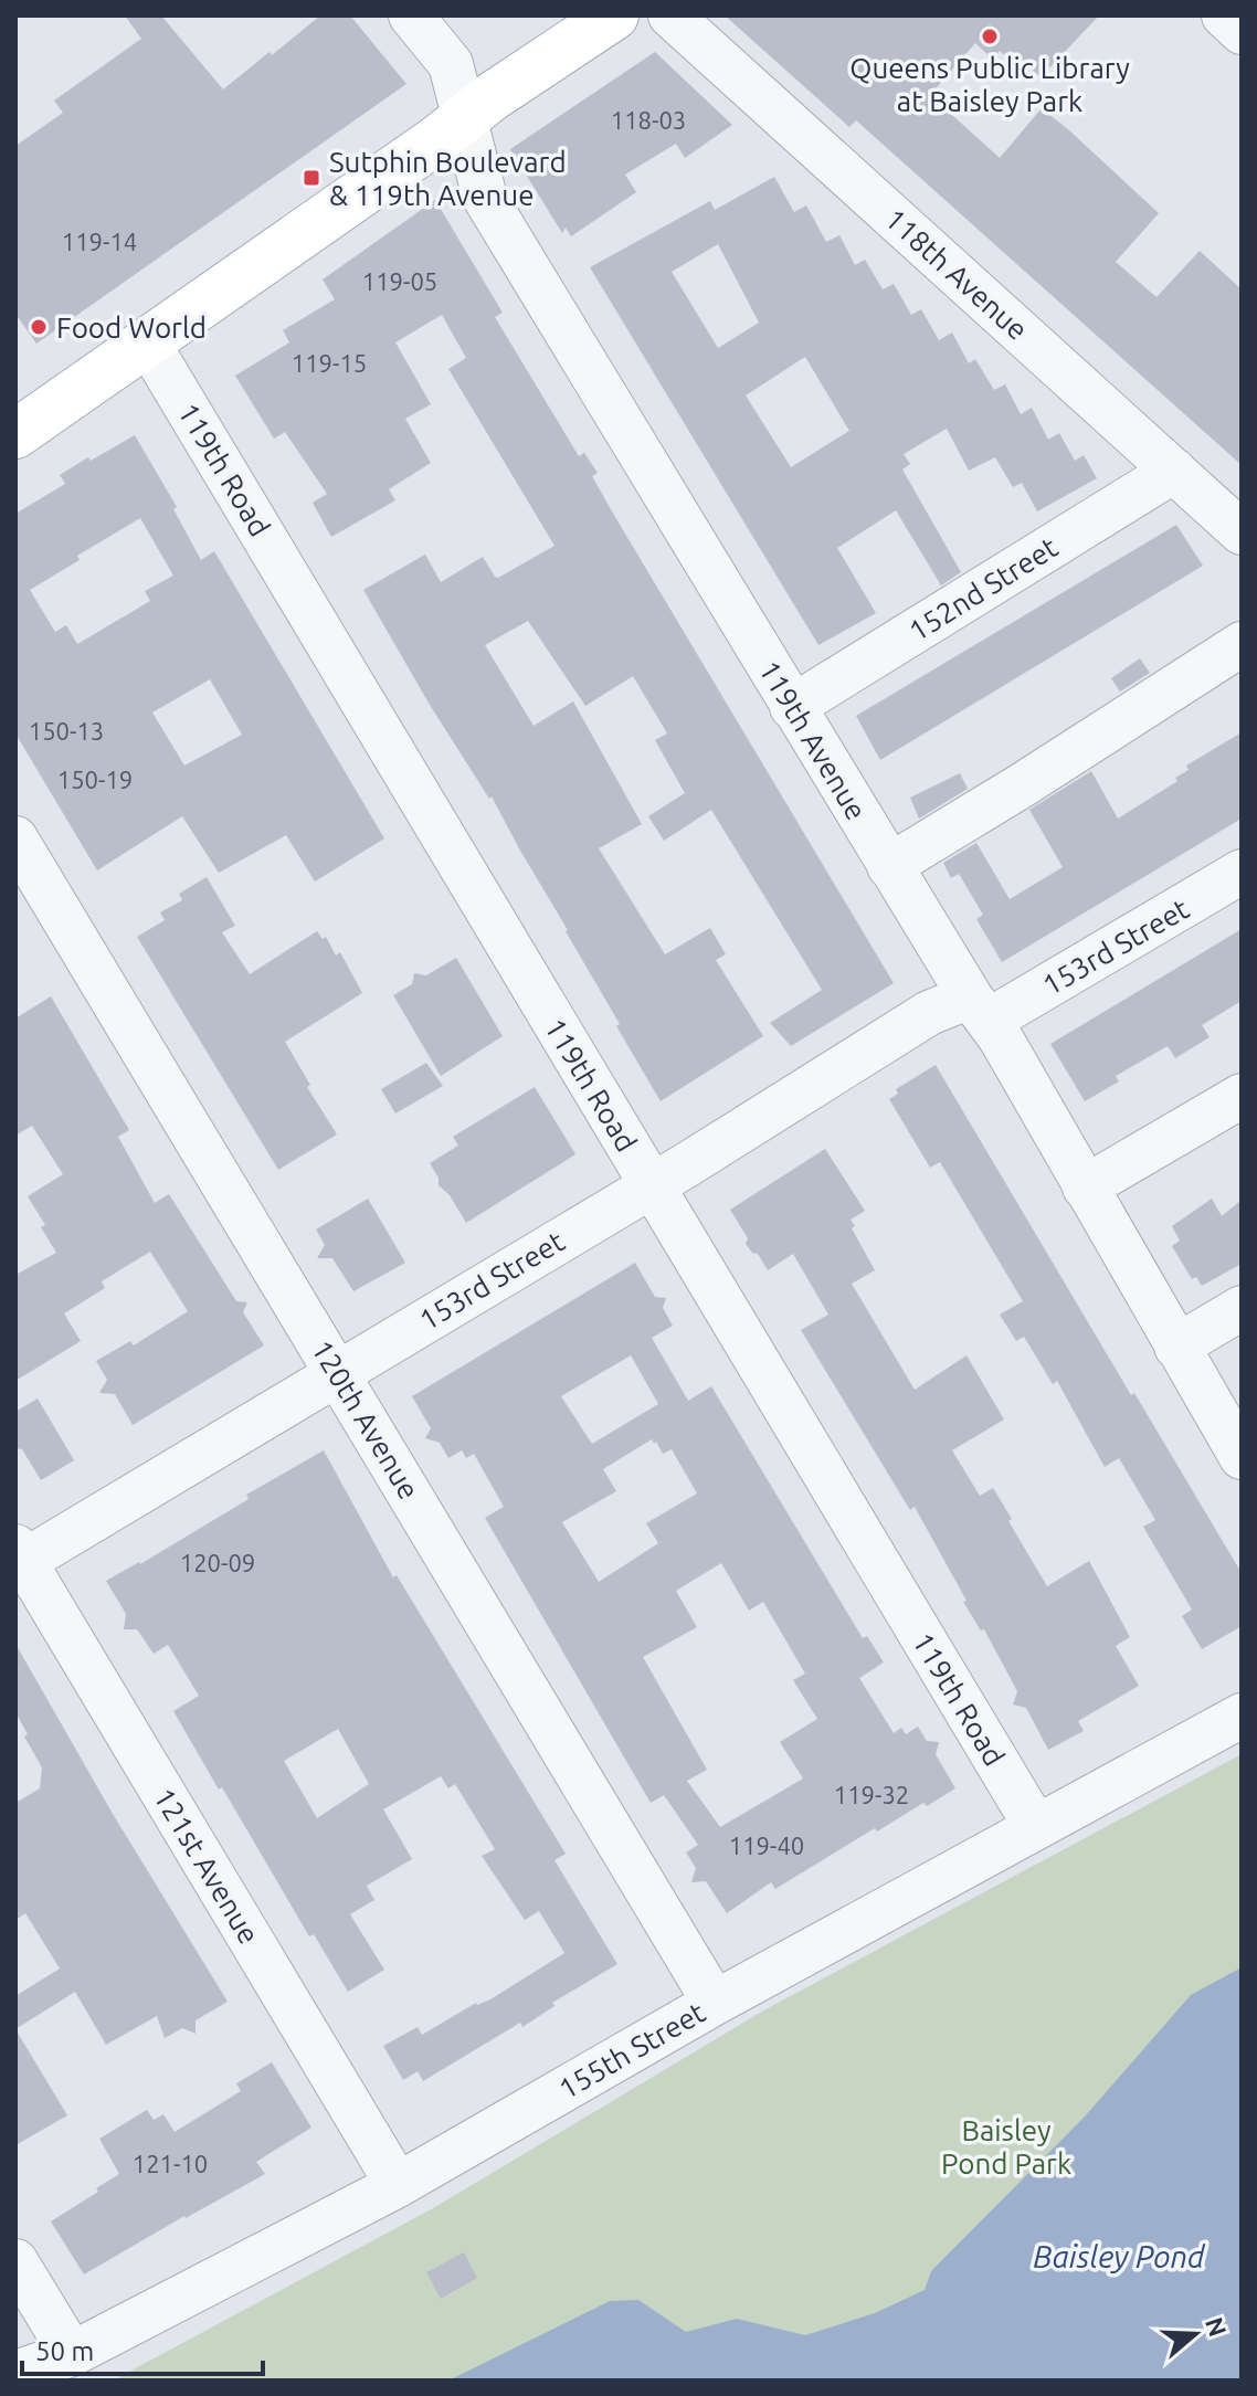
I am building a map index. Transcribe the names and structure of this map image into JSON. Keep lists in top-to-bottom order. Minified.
{"streets":{"street":["118th Avenue","119th Road","152nd Street","119th Avenue","153rd Street","120th Avenue","121st Avenue","155th Street"]},"crossings":[["118th Avenue","152nd Street"],["119th Road","153rd Street"],["119th Road","155th Street"],["152nd Street","119th Avenue"],["119th Avenue","153rd Street"],["153rd Street","120th Avenue"],["153rd Street","121st Avenue"],["120th Avenue","155th Street"],["121st Avenue","155th Street"]],"water":["Baisley Pond"],"parks":["Baisley Pond Park"],"places":{"other":["Queens Public Library at Baisley Park","Food World"],"transit":["Sutphin Boulevard & 119th Avenue"]},"house_numbers":["118-03","119-14","119-05","119-15","150-13","150-19","120-09","119-32","119-40","121-10"],"scale_bar":"50 m","north":"right"}
